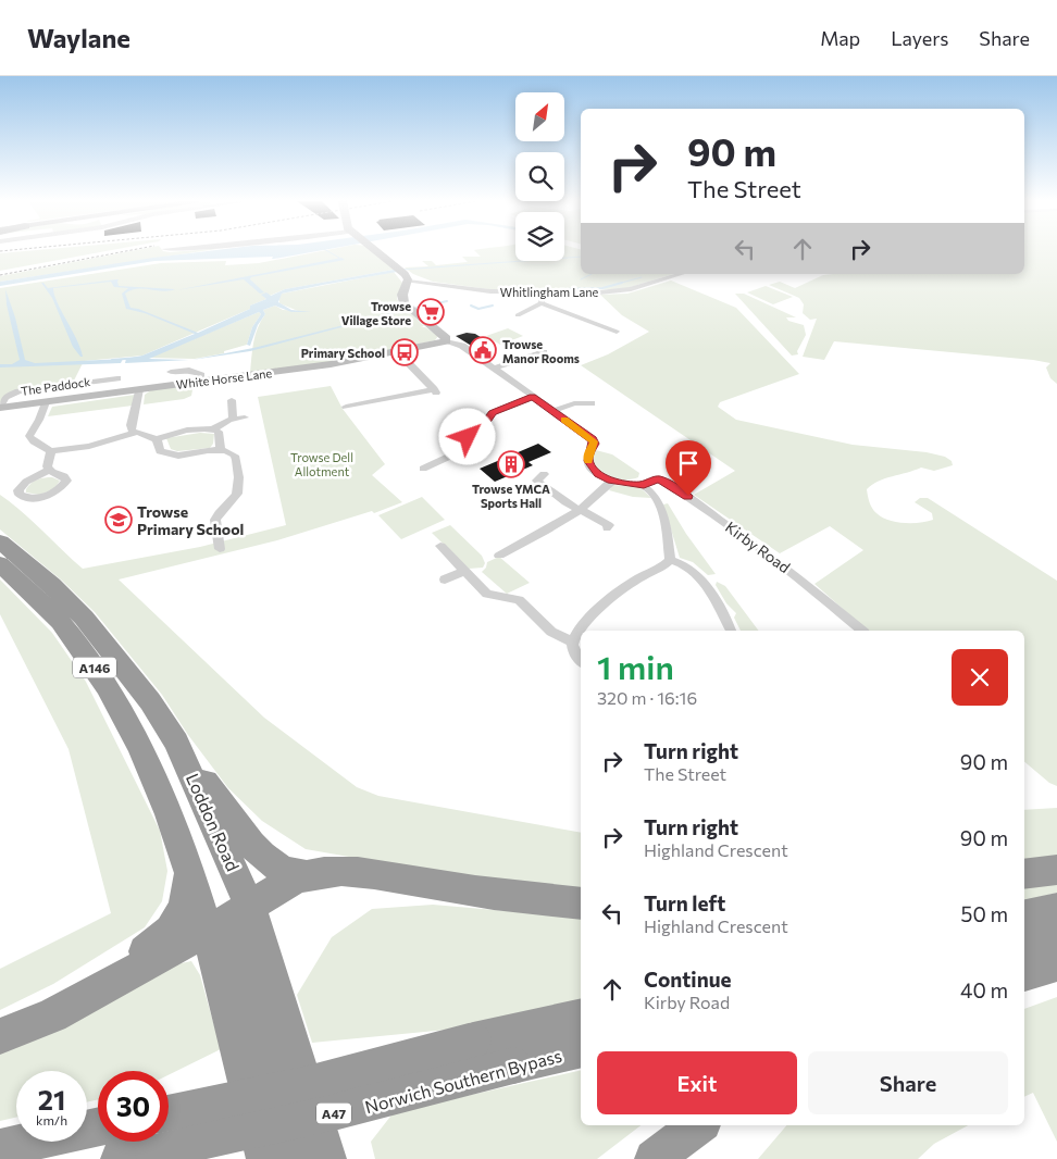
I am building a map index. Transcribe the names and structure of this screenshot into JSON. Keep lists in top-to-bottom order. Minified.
{"streets":{"highway":["A146","Loddon Road","Norwich Southern Bypass","A47"],"street":["Whitlingham Lane","White Horse Lane","The Paddock","Kirby Road"]},"crossings":[["White Horse Lane","The Paddock"],["Loddon Road","A47"]],"parks":["Trowse Dell Allotment"],"places":{"supermarket":["Trowse Village Store"],"public building":["Trowse Manor Rooms"],"bus stop":["Primary School"],"building":["Trowse YMCA Sports Hall"],"school or university":["Trowse Primary School"]},"north":"top right","page":{"header":"Waylane","nav":["Map","Layers","Share"],"turn":["90 m","The Street"],"heading":["1 min","320 m · 16:16"],"list":[{"name":"Turn right","note":"The Street","value":"90 m"},{"name":"Turn right","note":"Highland Crescent","value":"90 m"},{"name":"Turn left","note":"Highland Crescent","value":"50 m"},{"name":"Continue","note":"Kirby Road","value":"40 m"}],"buttons":["Exit","Share"],"speed":"21 km/h","limit":"30"}}
